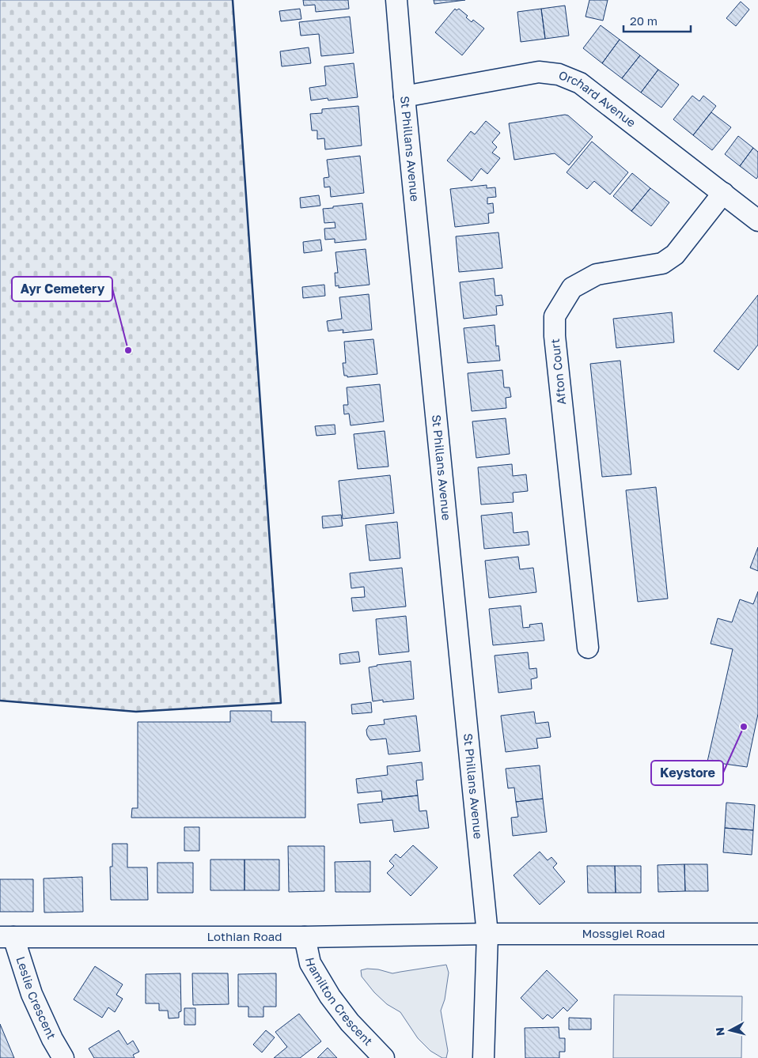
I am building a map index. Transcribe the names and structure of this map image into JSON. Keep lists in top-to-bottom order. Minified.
{"streets":{"street":["Orchard Avenue","St Phillans Avenue","Afton Court","Mossgiel Road","Lothian Road","Leslie Crescent","Hamilton Crescent"]},"crossings":[["Orchard Avenue","St Phillans Avenue"],["Orchard Avenue","Afton Court"],["St Phillans Avenue","Mossgiel Road"],["St Phillans Avenue","Lothian Road"],["Mossgiel Road","Lothian Road"],["Lothian Road","Leslie Crescent"],["Lothian Road","Hamilton Crescent"]],"places":["Ayr Cemetery","Keystore"],"scale_bar":"20 m","north":"left"}
